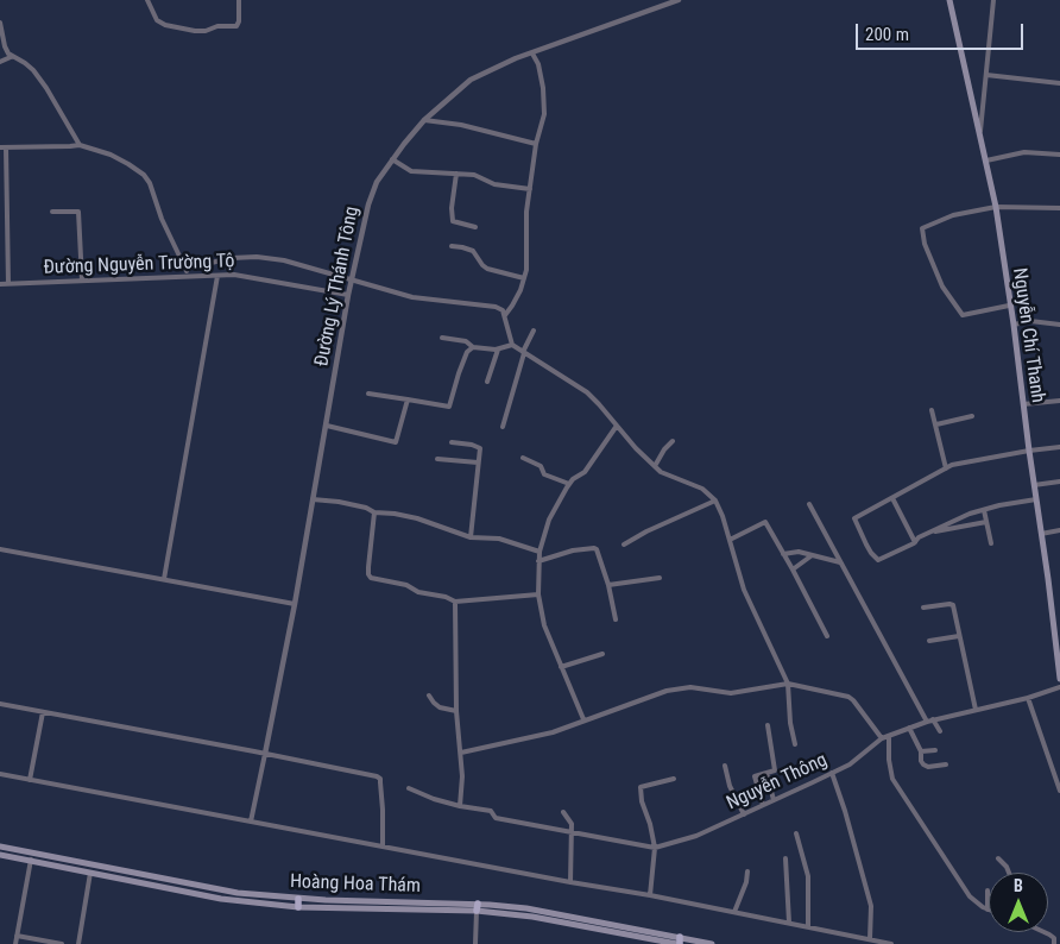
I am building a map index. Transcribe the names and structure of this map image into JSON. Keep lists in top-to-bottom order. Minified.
{"streets":{"main road":["Nguyễn Chí Thanh","Hoàng Hoa Thám"],"street":["Đường Nguyễn Trường Tộ","Đường Lý Thánh Tông","Nguyễn Thông"]},"crossings":[["Đường Nguyễn Trường Tộ","Đường Lý Thánh Tông"]],"scale_bar":"200 m","north":"top"}
